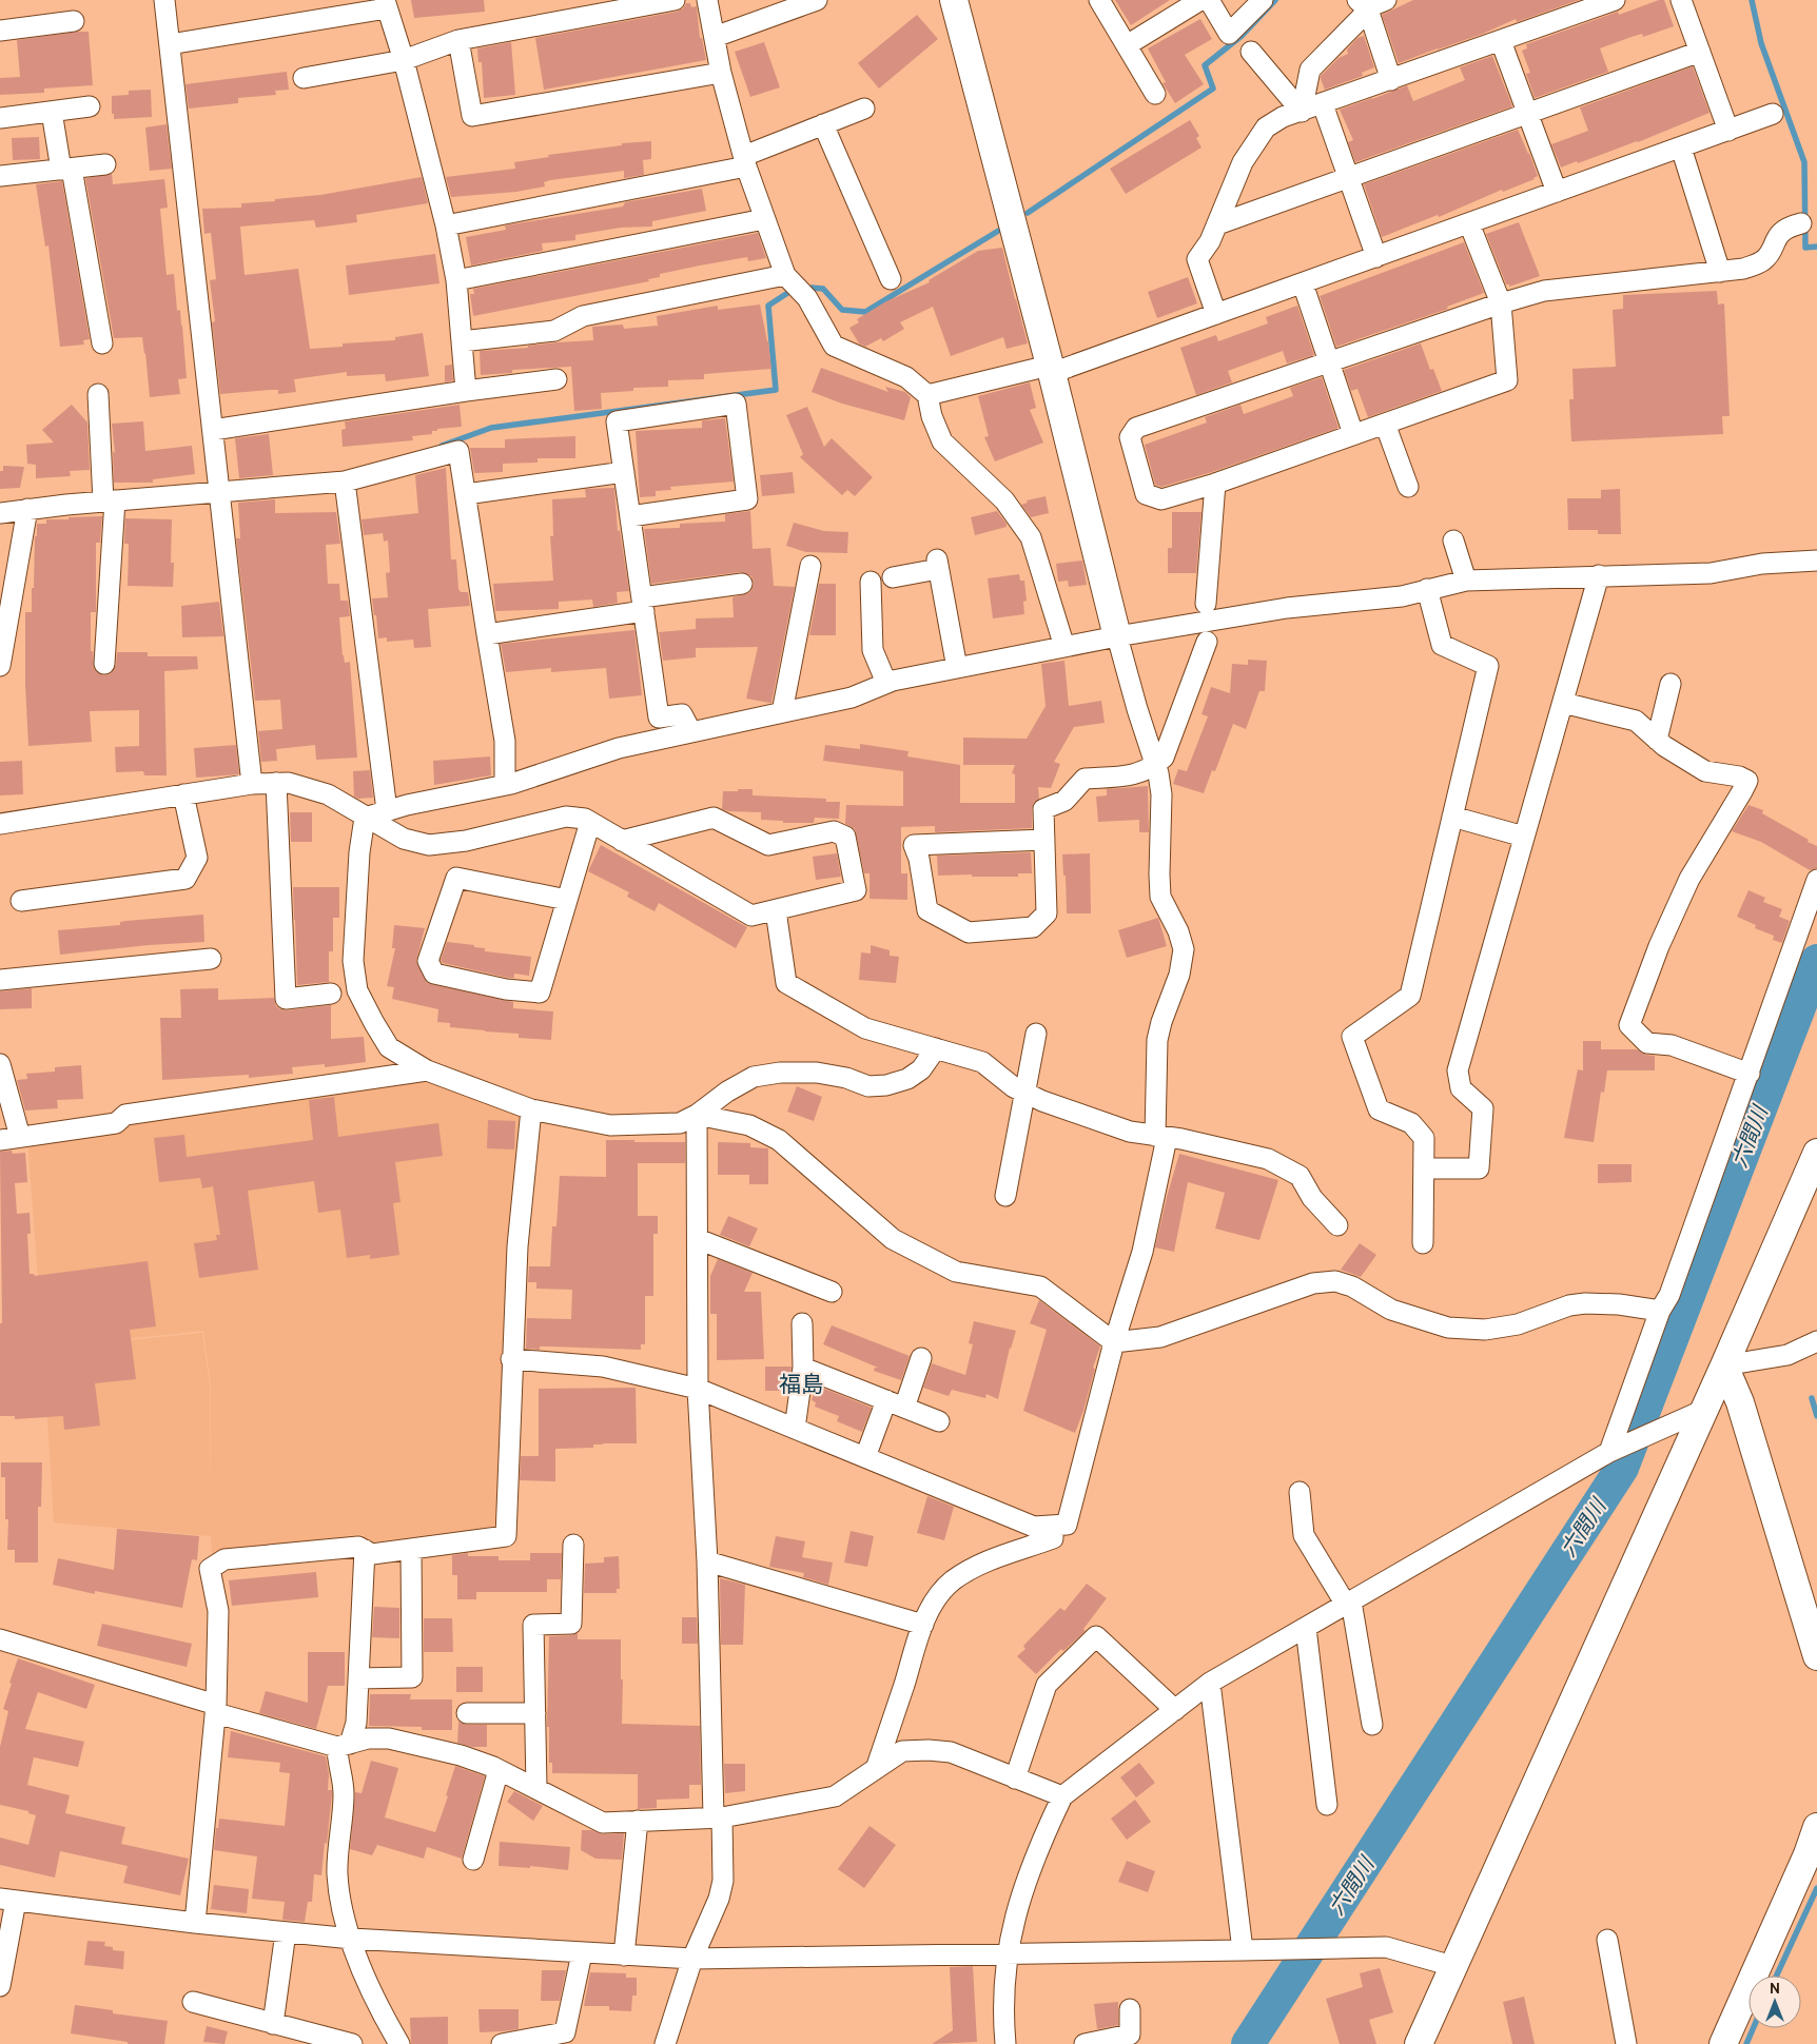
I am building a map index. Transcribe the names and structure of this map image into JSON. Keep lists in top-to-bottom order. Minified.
{"districts":["福島"],"water":["六間川"],"north":"top"}
